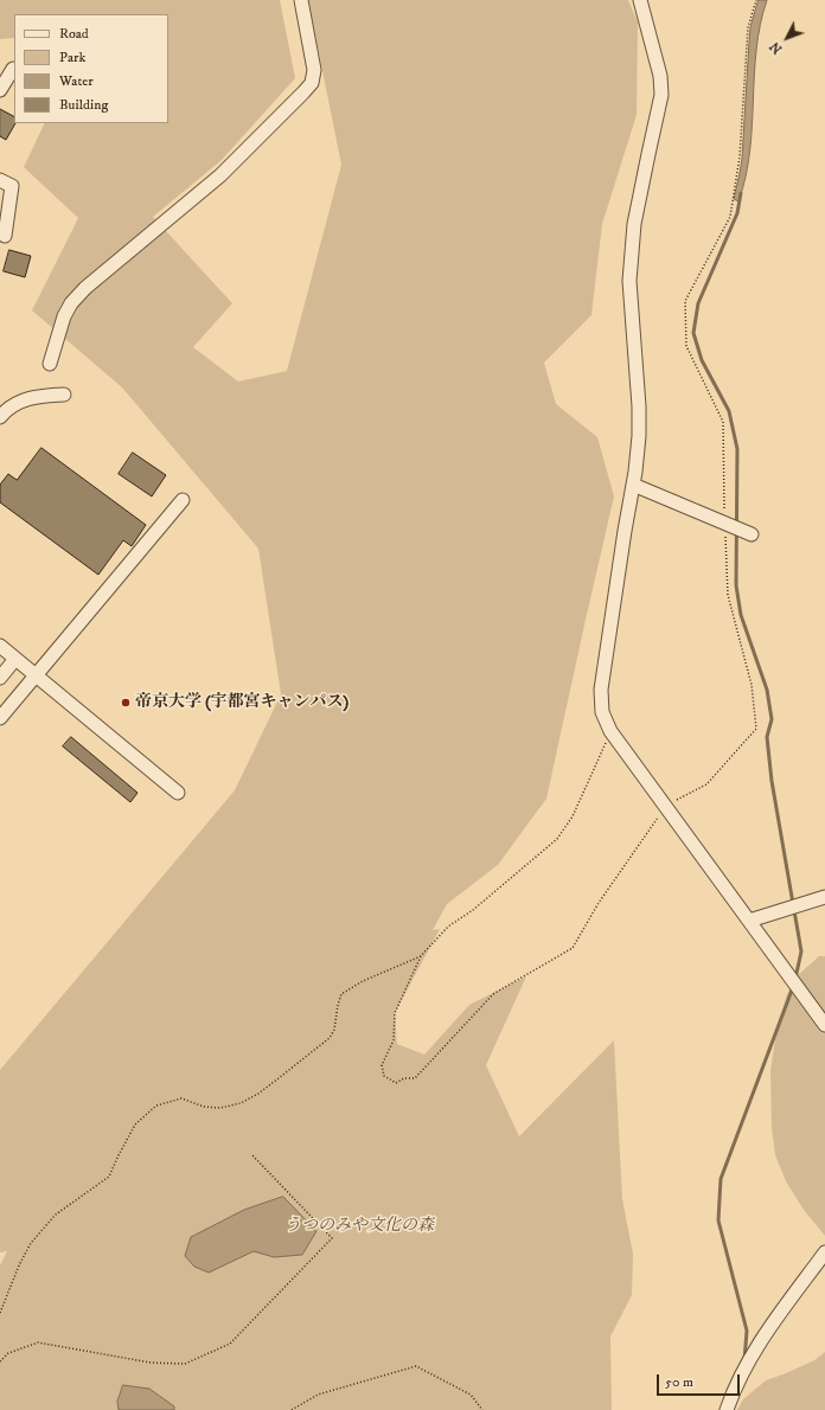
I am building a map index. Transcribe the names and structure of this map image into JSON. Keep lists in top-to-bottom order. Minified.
{"parks":["うつのみや文化の森"],"places":["帝京大学 (宇都宮キャンパス)"],"legend":["Road","Park","Water","Building"],"scale_bar":"50 m","north":"bottom left"}
